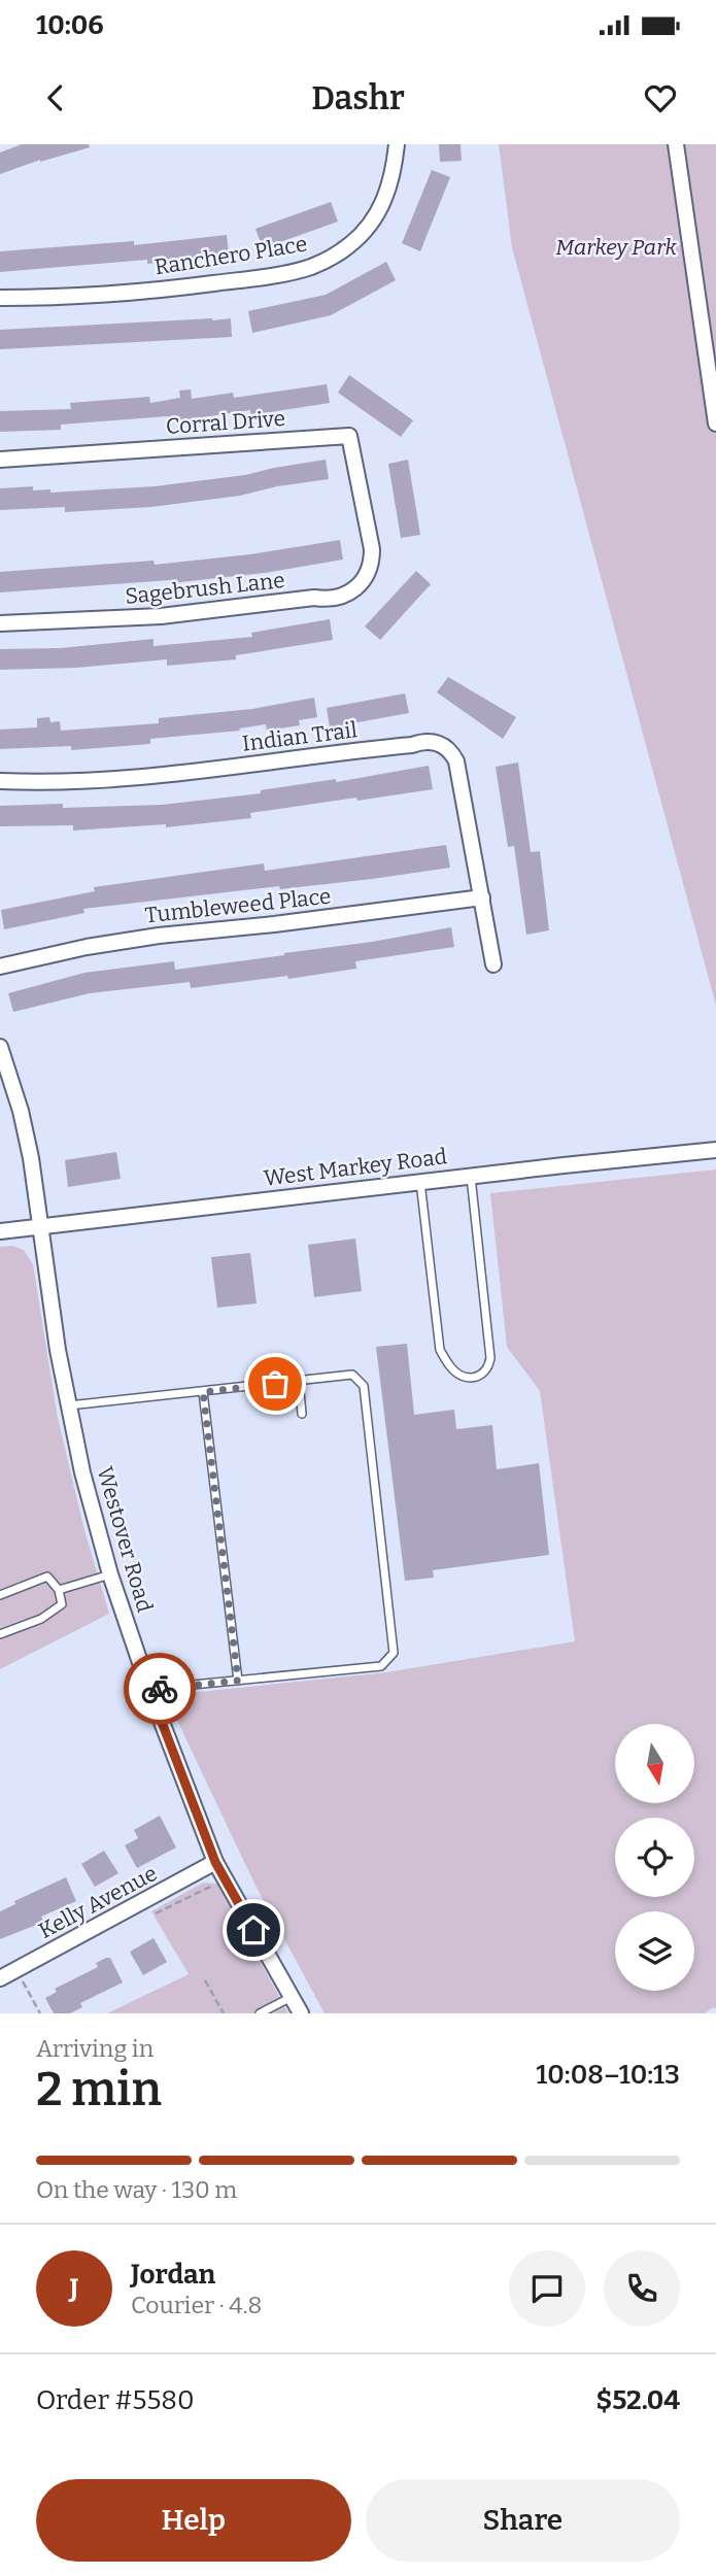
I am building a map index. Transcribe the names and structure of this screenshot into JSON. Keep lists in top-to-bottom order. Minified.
{"streets":{"street":["Ranchero Place","Corral Drive","Sagebrush Lane","Indian Trail","Tumbleweed Place","West Markey Road","Westover Road","Kelly Avenue"]},"crossings":[["Corral Drive","Sagebrush Lane"],["Indian Trail","Tumbleweed Place"],["West Markey Road","Westover Road"],["Westover Road","Kelly Avenue"]],"parks":["Markey Park"],"north":"bottom","page":{"status":"10:06","header":"Dashr","heading":["2 min","Arriving in","10:08–10:13"],"panel":["Jordan","Courier · 4.8","Order #5580","$52.04"],"bar":"On the way · 130 m","round":"J","buttons":["Help","Share"]}}
